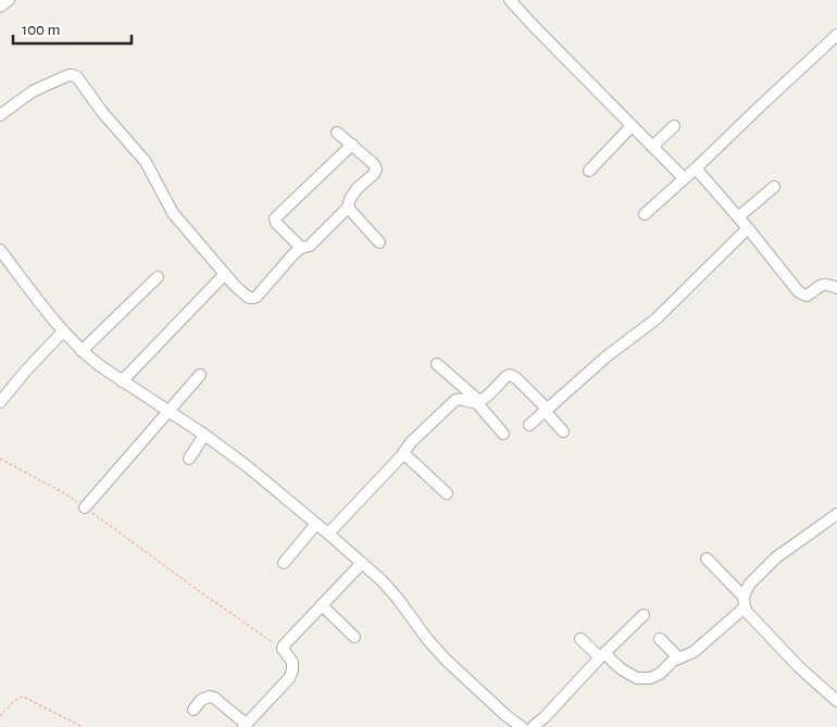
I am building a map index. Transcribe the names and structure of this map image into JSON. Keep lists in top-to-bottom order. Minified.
{"scale_bar":"100 m"}
